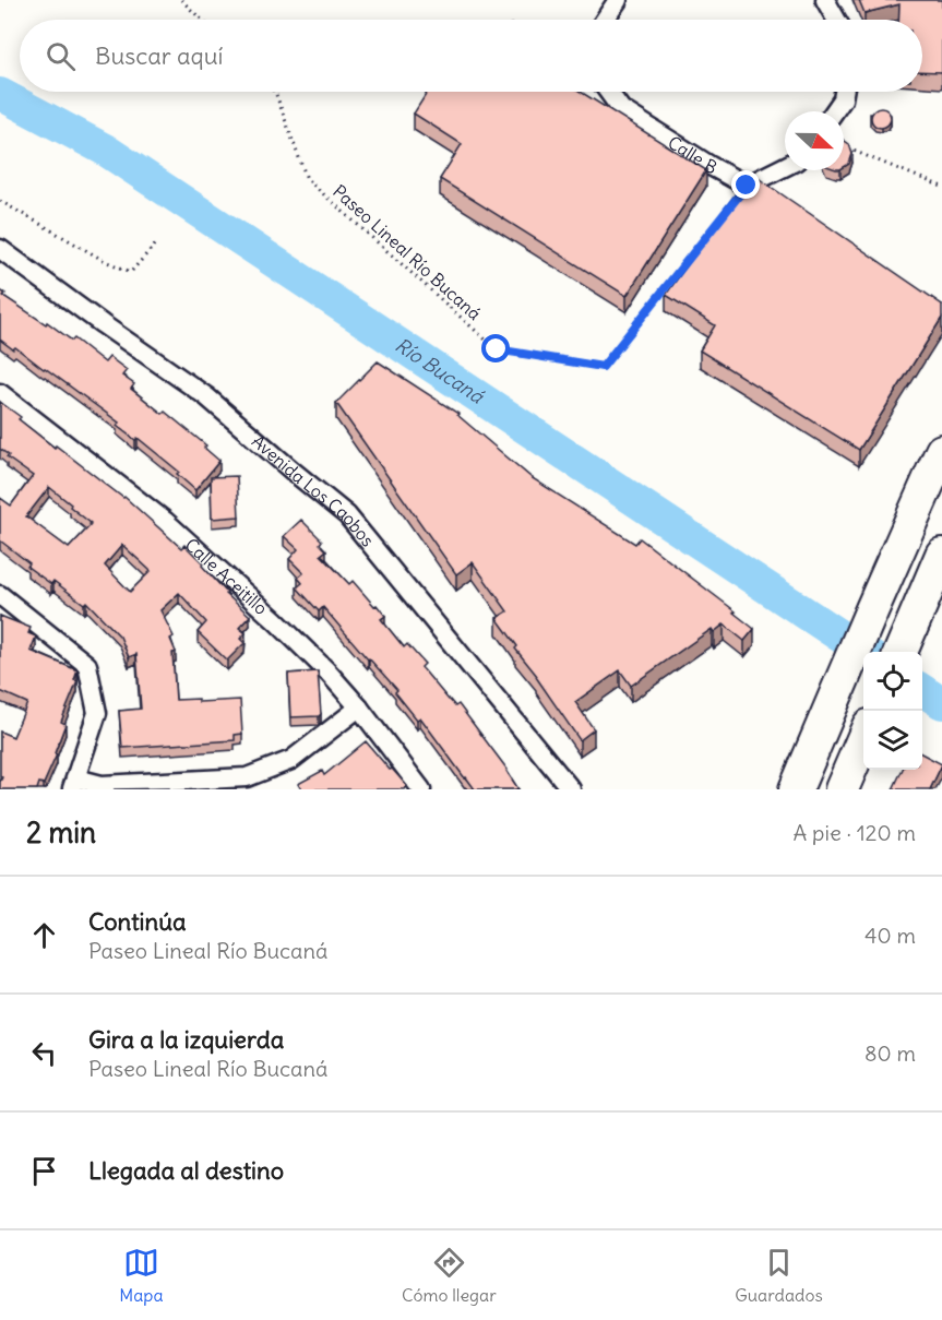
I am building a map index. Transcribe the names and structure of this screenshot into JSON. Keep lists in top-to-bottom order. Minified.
{"streets":{"street":["Calle B","Avenida Los Caobos","Calle Aceitillo"],"path":["Paseo Lineal Río Bucaná"]},"water":["Río Bucaná"],"north":"right","page":{"search":"Buscar aquí","heading":["2 min","A pie · 120 m"],"list":[["Continúa","Paseo Lineal Río Bucaná","40 m"],["Gira a la izquierda","Paseo Lineal Río Bucaná","80 m"],"Llegada al destino"],"nav":["Mapa","Cómo llegar","Guardados"]}}
